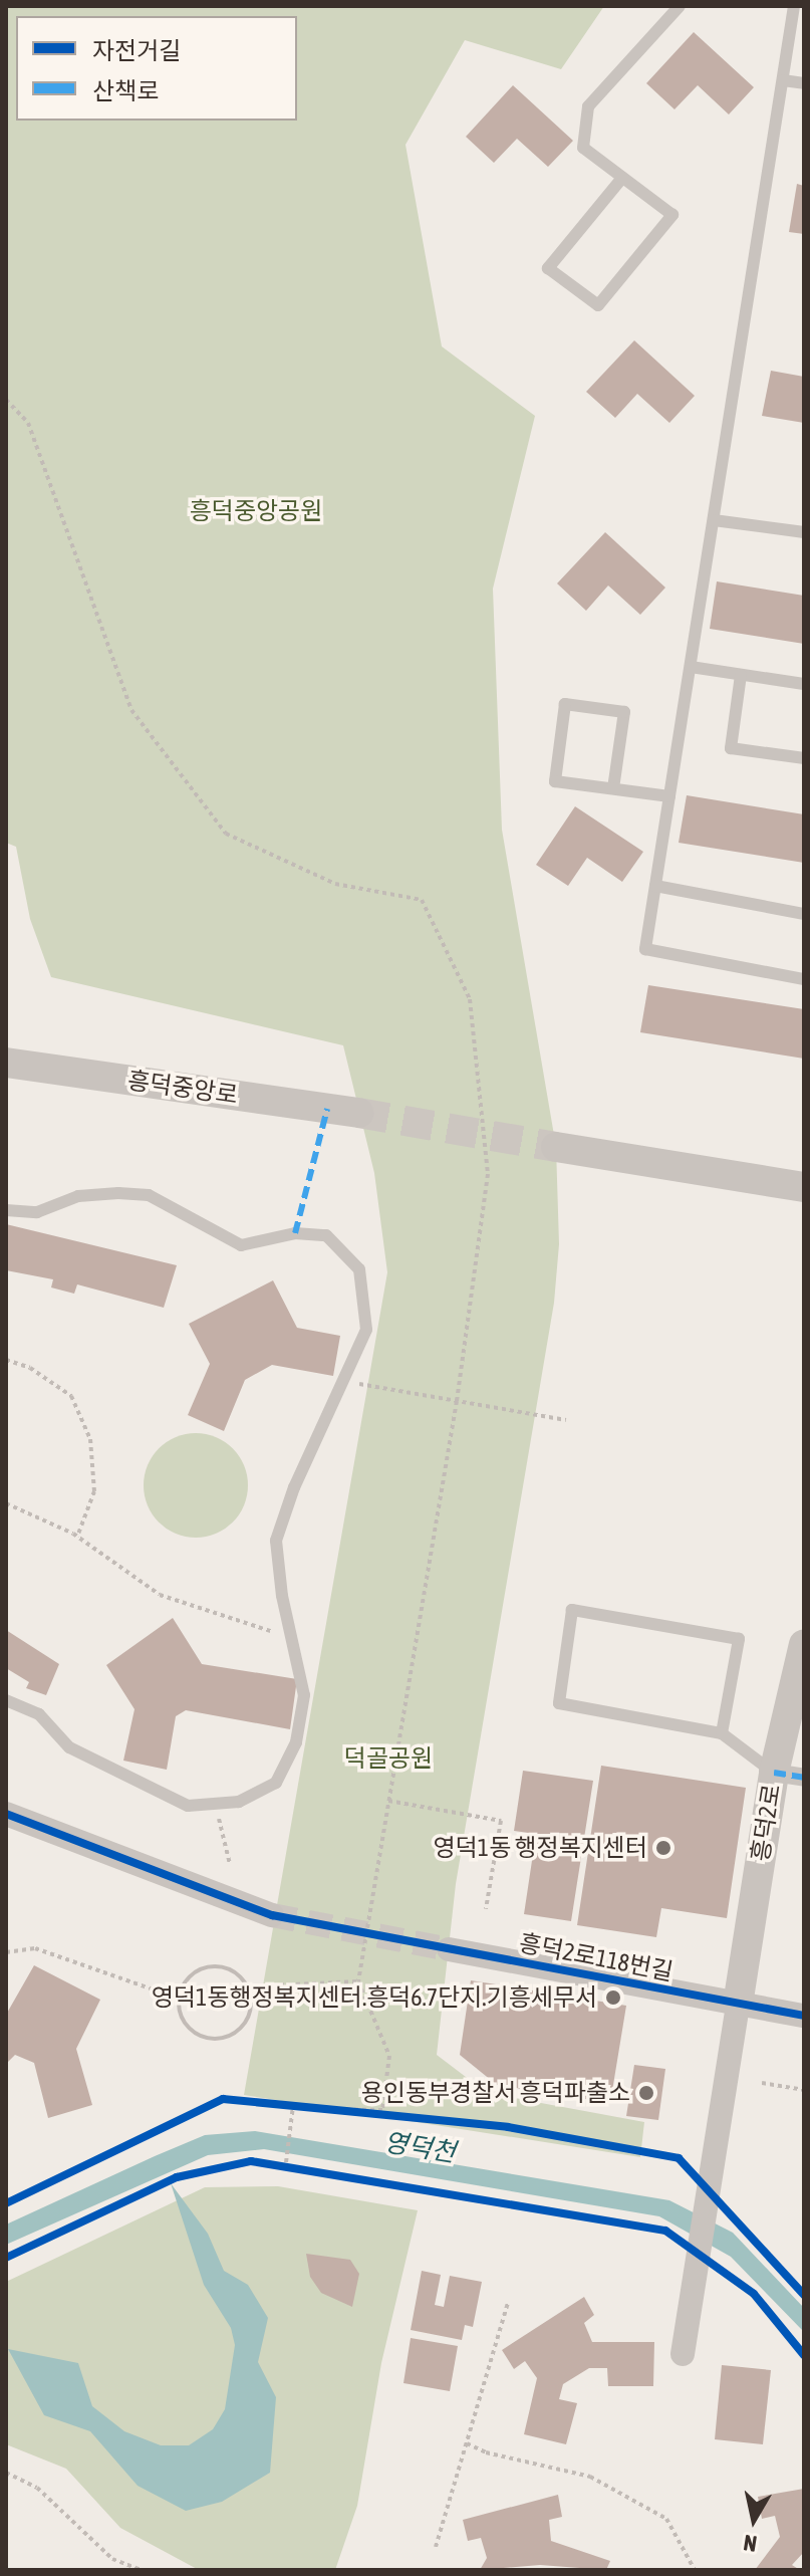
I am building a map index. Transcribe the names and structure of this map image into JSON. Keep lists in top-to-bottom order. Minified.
{"streets":{"street":["흥덕중앙로","흥덕2로","흥덕2로118번길"]},"crossings":[["흥덕2로","흥덕2로118번길"]],"water":["영덕천"],"parks":["흥덕중앙공원","덕골공원"],"places":["영덕1동 행정복지센터","영덕1동행정복지센터.흥덕6.7단지.기흥세무서","용인동부경찰서 흥덕파출소"],"legend":["자전거길","산책로"],"north":"bottom"}
